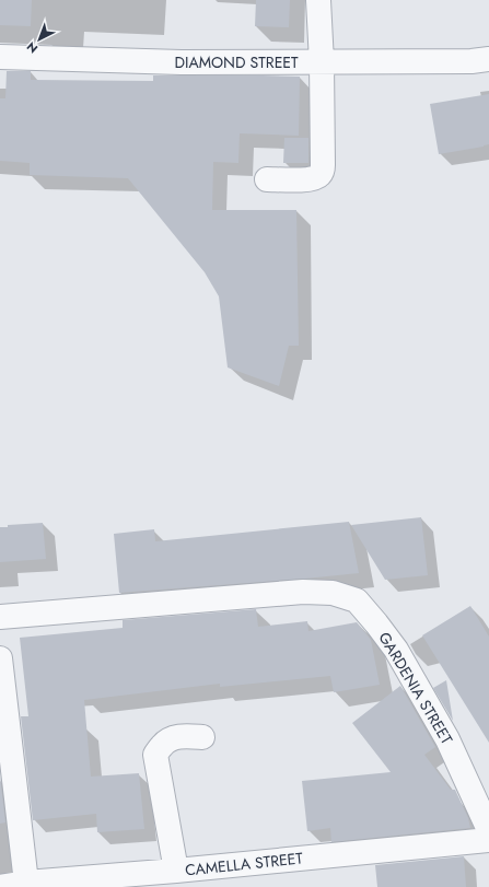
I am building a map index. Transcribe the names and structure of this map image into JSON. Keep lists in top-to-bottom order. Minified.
{"streets":{"street":["DIAMOND STREET","GARDENIA STREET","CAMELLA STREET"]},"north":"bottom left"}
